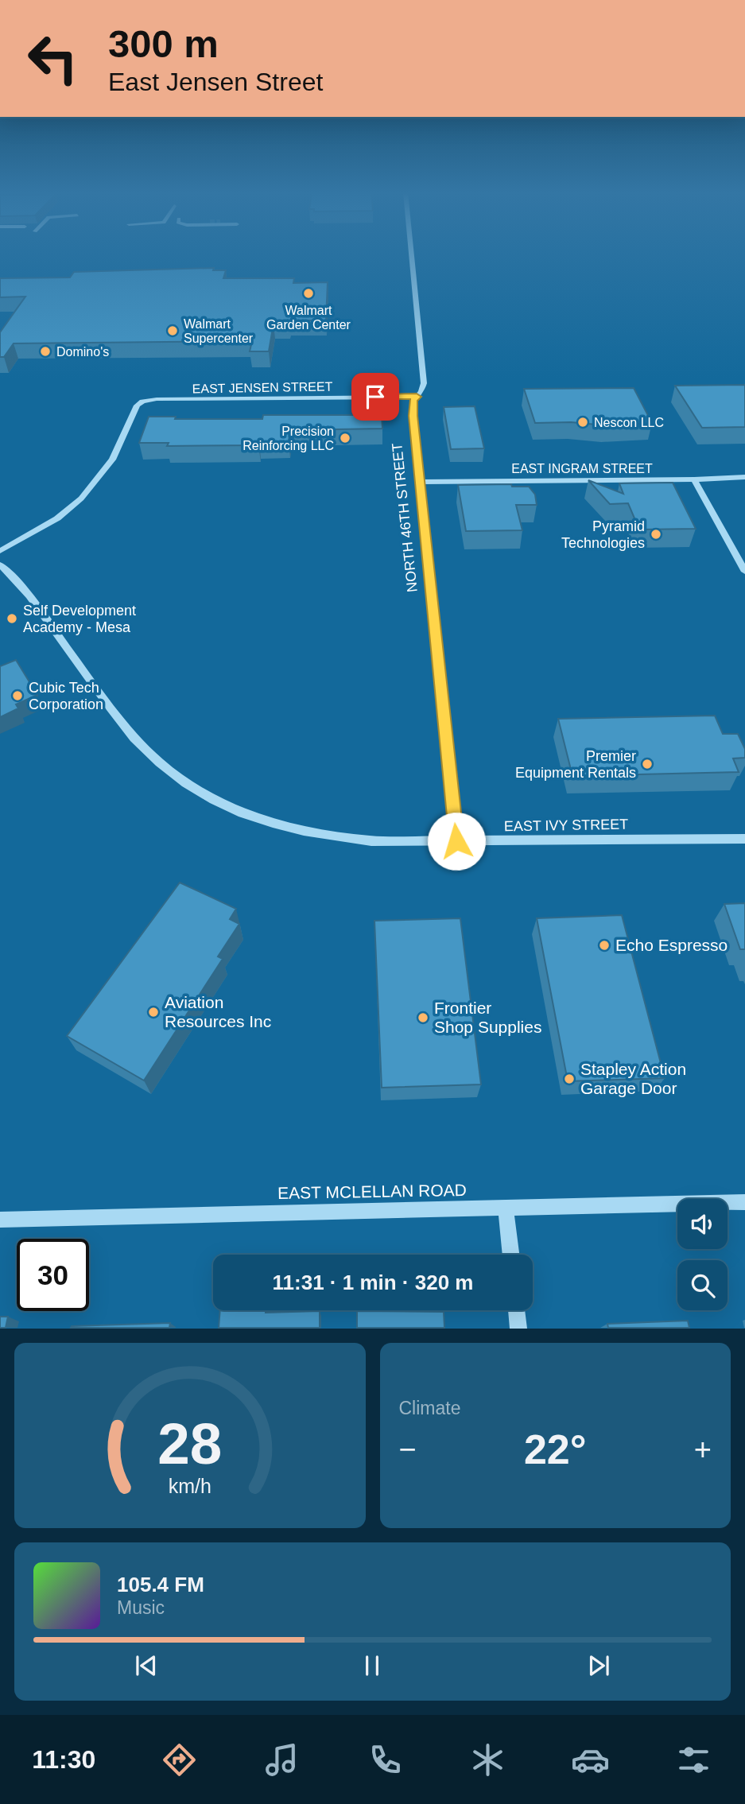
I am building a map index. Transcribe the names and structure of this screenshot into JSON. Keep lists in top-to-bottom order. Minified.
{"streets":{"street":["EAST JENSEN STREET","EAST INGRAM STREET","NORTH 46TH STREET","EAST IVY STREET","EAST MCLELLAN ROAD"]},"crossings":[["EAST JENSEN STREET","NORTH 46TH STREET"],["EAST INGRAM STREET","NORTH 46TH STREET"],["NORTH 46TH STREET","EAST IVY STREET"]],"places":["Walmart Garden Center","Walmart Supercenter","Domino's","Nescon LLC","Precision Reinforcing LLC","Pyramid Technologies","Self Development Academy - Mesa","Cubic Tech Corporation","Premier Equipment Rentals","Echo Espresso","Aviation Resources Inc","Frontier Shop Supplies","Stapley Action Garage Door"],"page":{"turn":["300 m","East Jensen Street"],"limit":"30","trip":"11:31 · 1 min · 320 m","tile":"Climate","heat":["−","22°","+"],"song":["105.4 FM","Music"],"tabs":"11:30","gauge":["28","km/h"]}}
